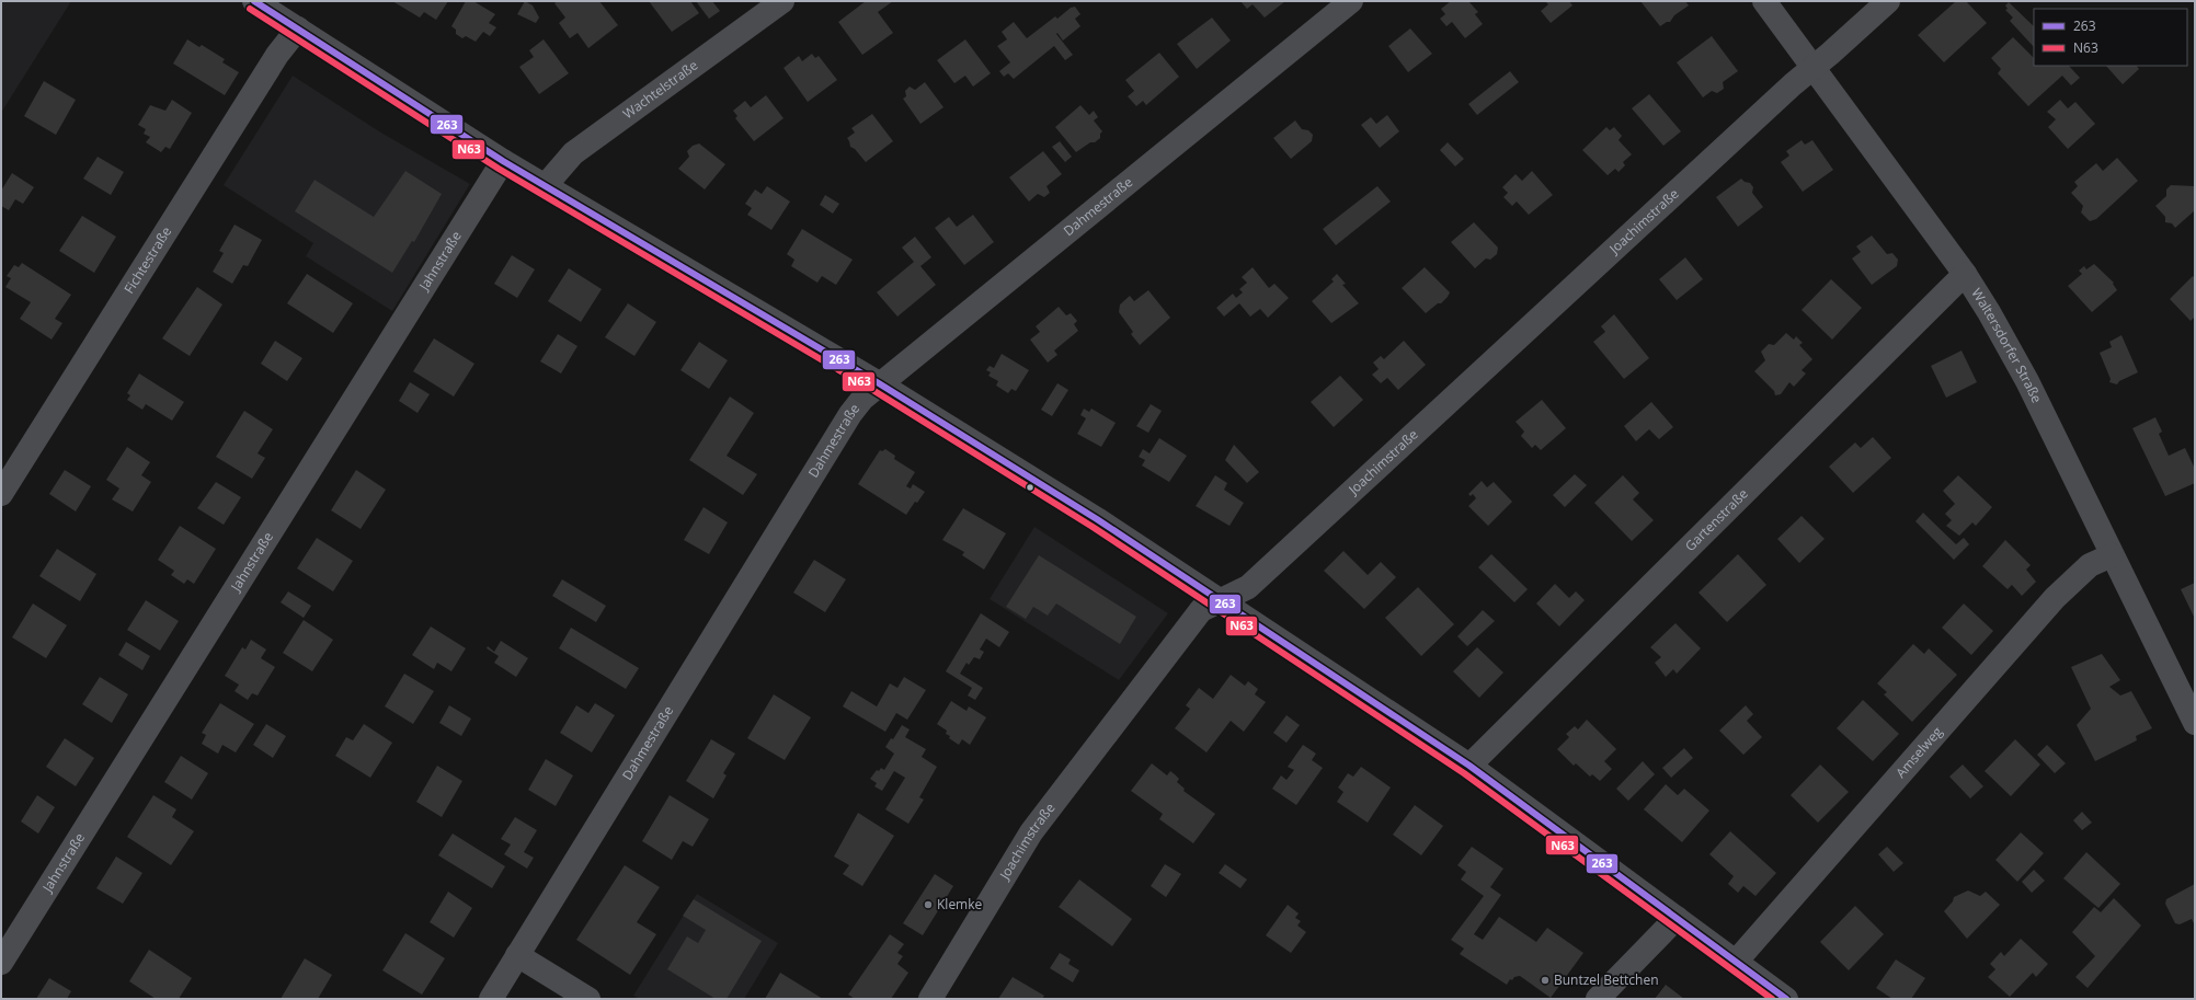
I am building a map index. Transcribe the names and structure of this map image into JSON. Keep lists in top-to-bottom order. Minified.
{"streets":{"street":["Wachtelstraße","Dahmestraße","Joachimstraße","Fichtestraße","Jahnstraße","Waltersdorfer Straße","Gartenstraße","Amselweg"]},"crossings":[["Joachimstraße","Waltersdorfer Straße"],["Waltersdorfer Straße","Gartenstraße"],["Waltersdorfer Straße","Amselweg"]],"places":["Klemke","Buntzel Bettchen"],"lines":["transit line 263","transit line N63"],"legend":["263","N63"]}
